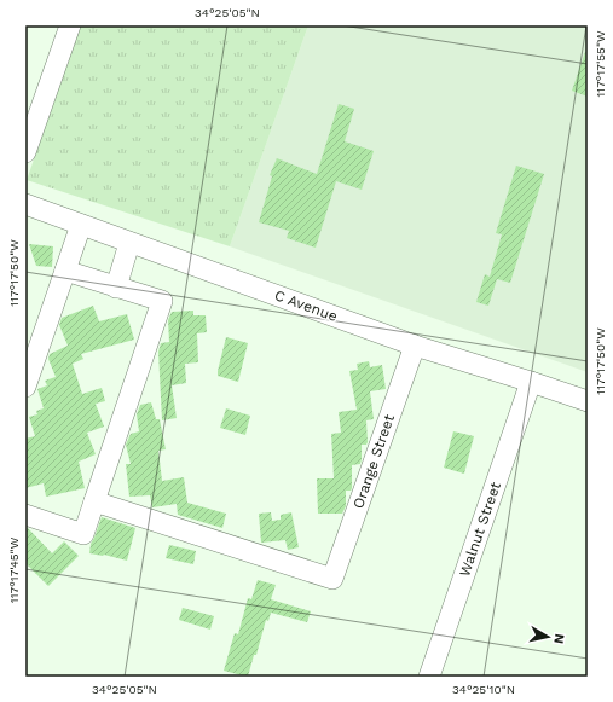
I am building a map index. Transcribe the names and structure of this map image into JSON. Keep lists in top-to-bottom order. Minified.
{"streets":{"street":["C Avenue","Orange Street","Walnut Street"]},"crossings":[["C Avenue","Orange Street"],["C Avenue","Walnut Street"]],"north":"right","coordinates":["34°25'05\"N","117°17'55\"W","117°17'50\"W","117°17'45\"W","34°25'10\"N"]}
